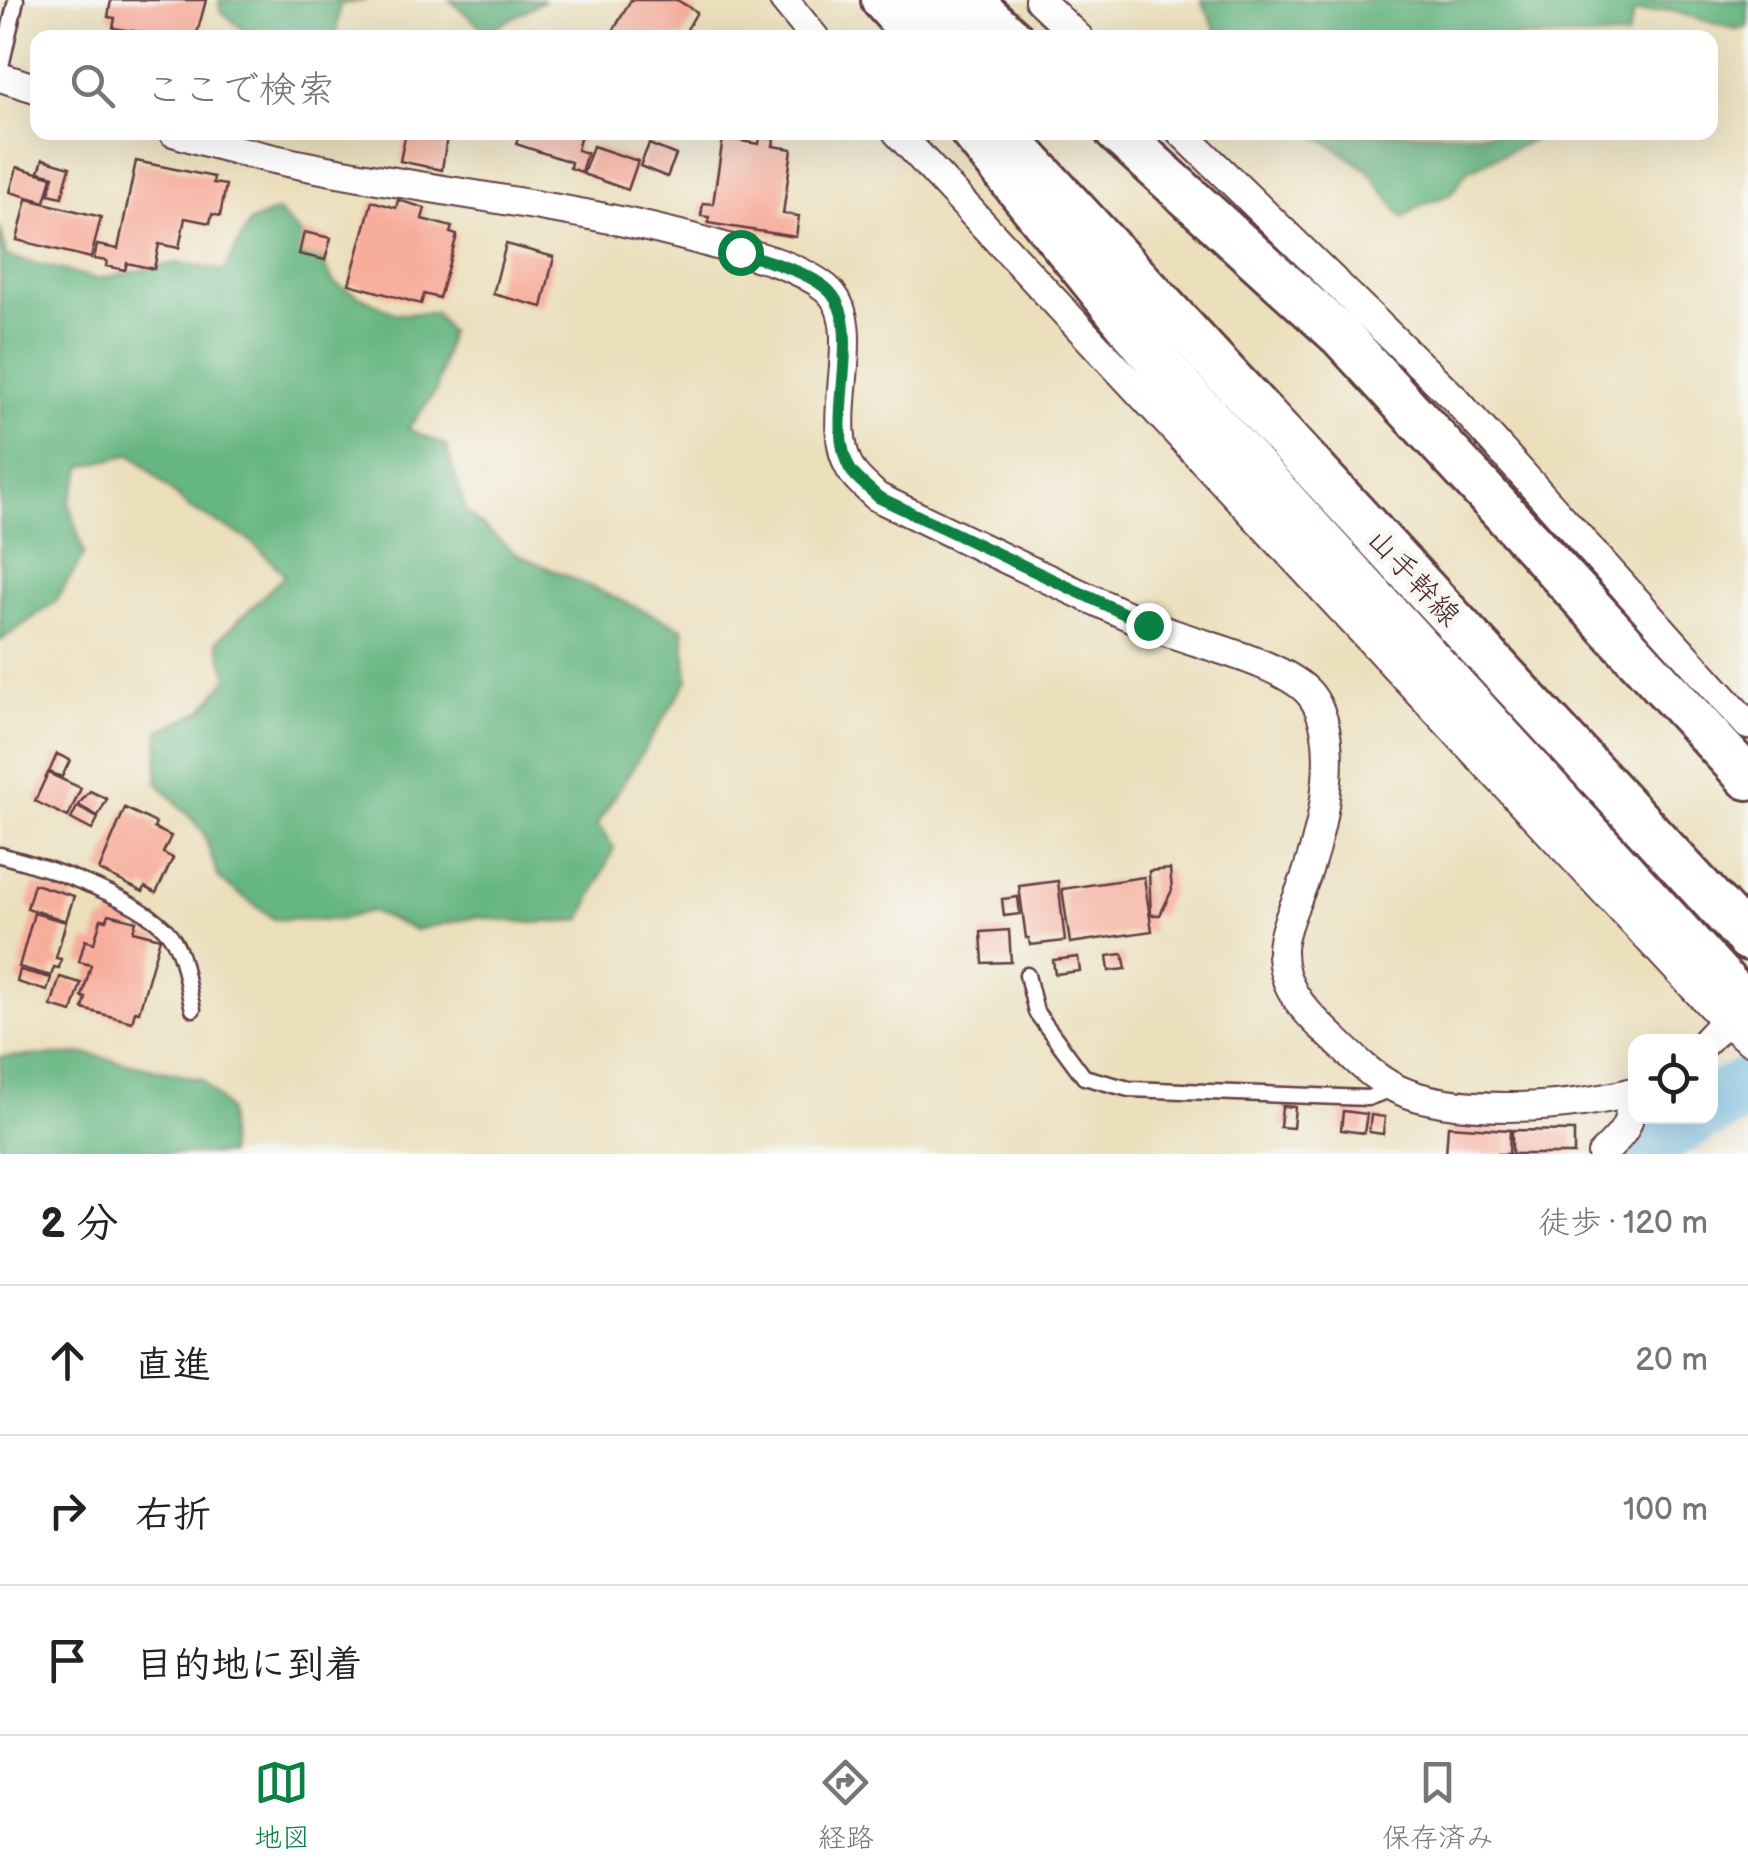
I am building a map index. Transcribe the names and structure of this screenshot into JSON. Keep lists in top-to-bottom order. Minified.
{"streets":{"main road":["山手幹線"]},"page":{"search":"ここで検索","heading":["2 分","徒歩 · 120 m"],"list":[["直進","20 m"],["右折","100 m"],"目的地に到着"],"nav":["地図","経路","保存済み"]}}
